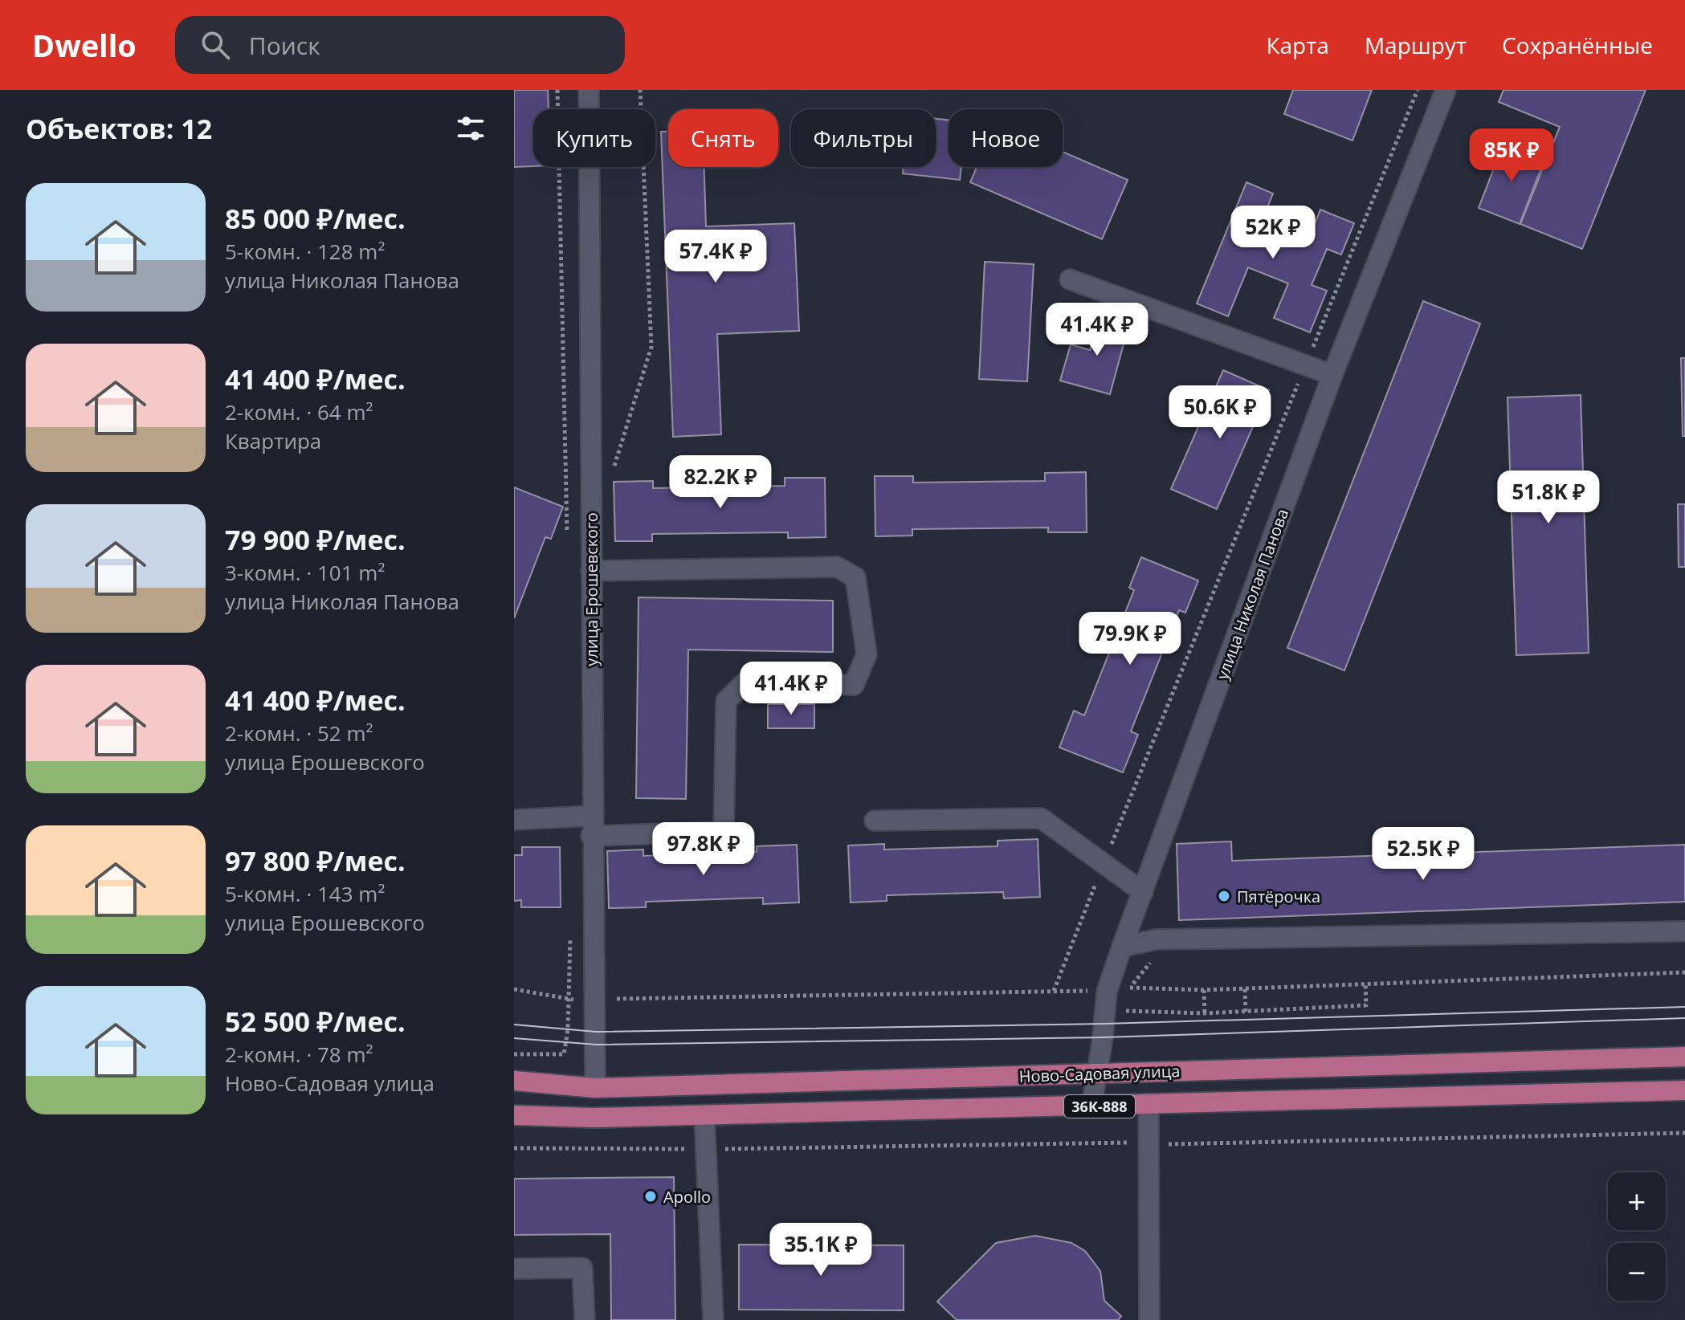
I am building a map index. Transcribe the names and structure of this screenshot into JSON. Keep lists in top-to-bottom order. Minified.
{"streets":{"main road":["Ново-Садовая улица","36К-888"],"street":["улица Ерошевского","улица Николая Панова"]},"crossings":[["улица Ерошевского","Ново-Садовая улица"],["улица Николая Панова","Ново-Садовая улица"]],"places":["Пятёрочка","Apollo"],"page":{"header":"Dwello","search":"Поиск","nav":["Карта","Маршрут","Сохранённые"],"heading":"Объектов: 12","chip":["Купить","Снять","Фильтры","Новое"],"price":["85K ₽","52K ₽","57.4K ₽","41.4K ₽","50.6K ₽","82.2K ₽","51.8K ₽","79.9K ₽","41.4K ₽","97.8K ₽","52.5K ₽","35.1K ₽"],"list":[{"name":"85 000 ₽/мес.","note":"5-комн. · 128 m² · улица Николая Панова"},{"name":"41 400 ₽/мес.","note":"2-комн. · 64 m² · Квартира"},{"name":"79 900 ₽/мес.","note":"3-комн. · 101 m² · улица Николая Панова"},{"name":"41 400 ₽/мес.","note":"2-комн. · 52 m² · улица Ерошевского"},{"name":"97 800 ₽/мес.","note":"5-комн. · 143 m² · улица Ерошевского"},{"name":"52 500 ₽/мес.","note":"2-комн. · 78 m² · Ново-Садовая улица"}],"map_buttons":["+","−"]}}
